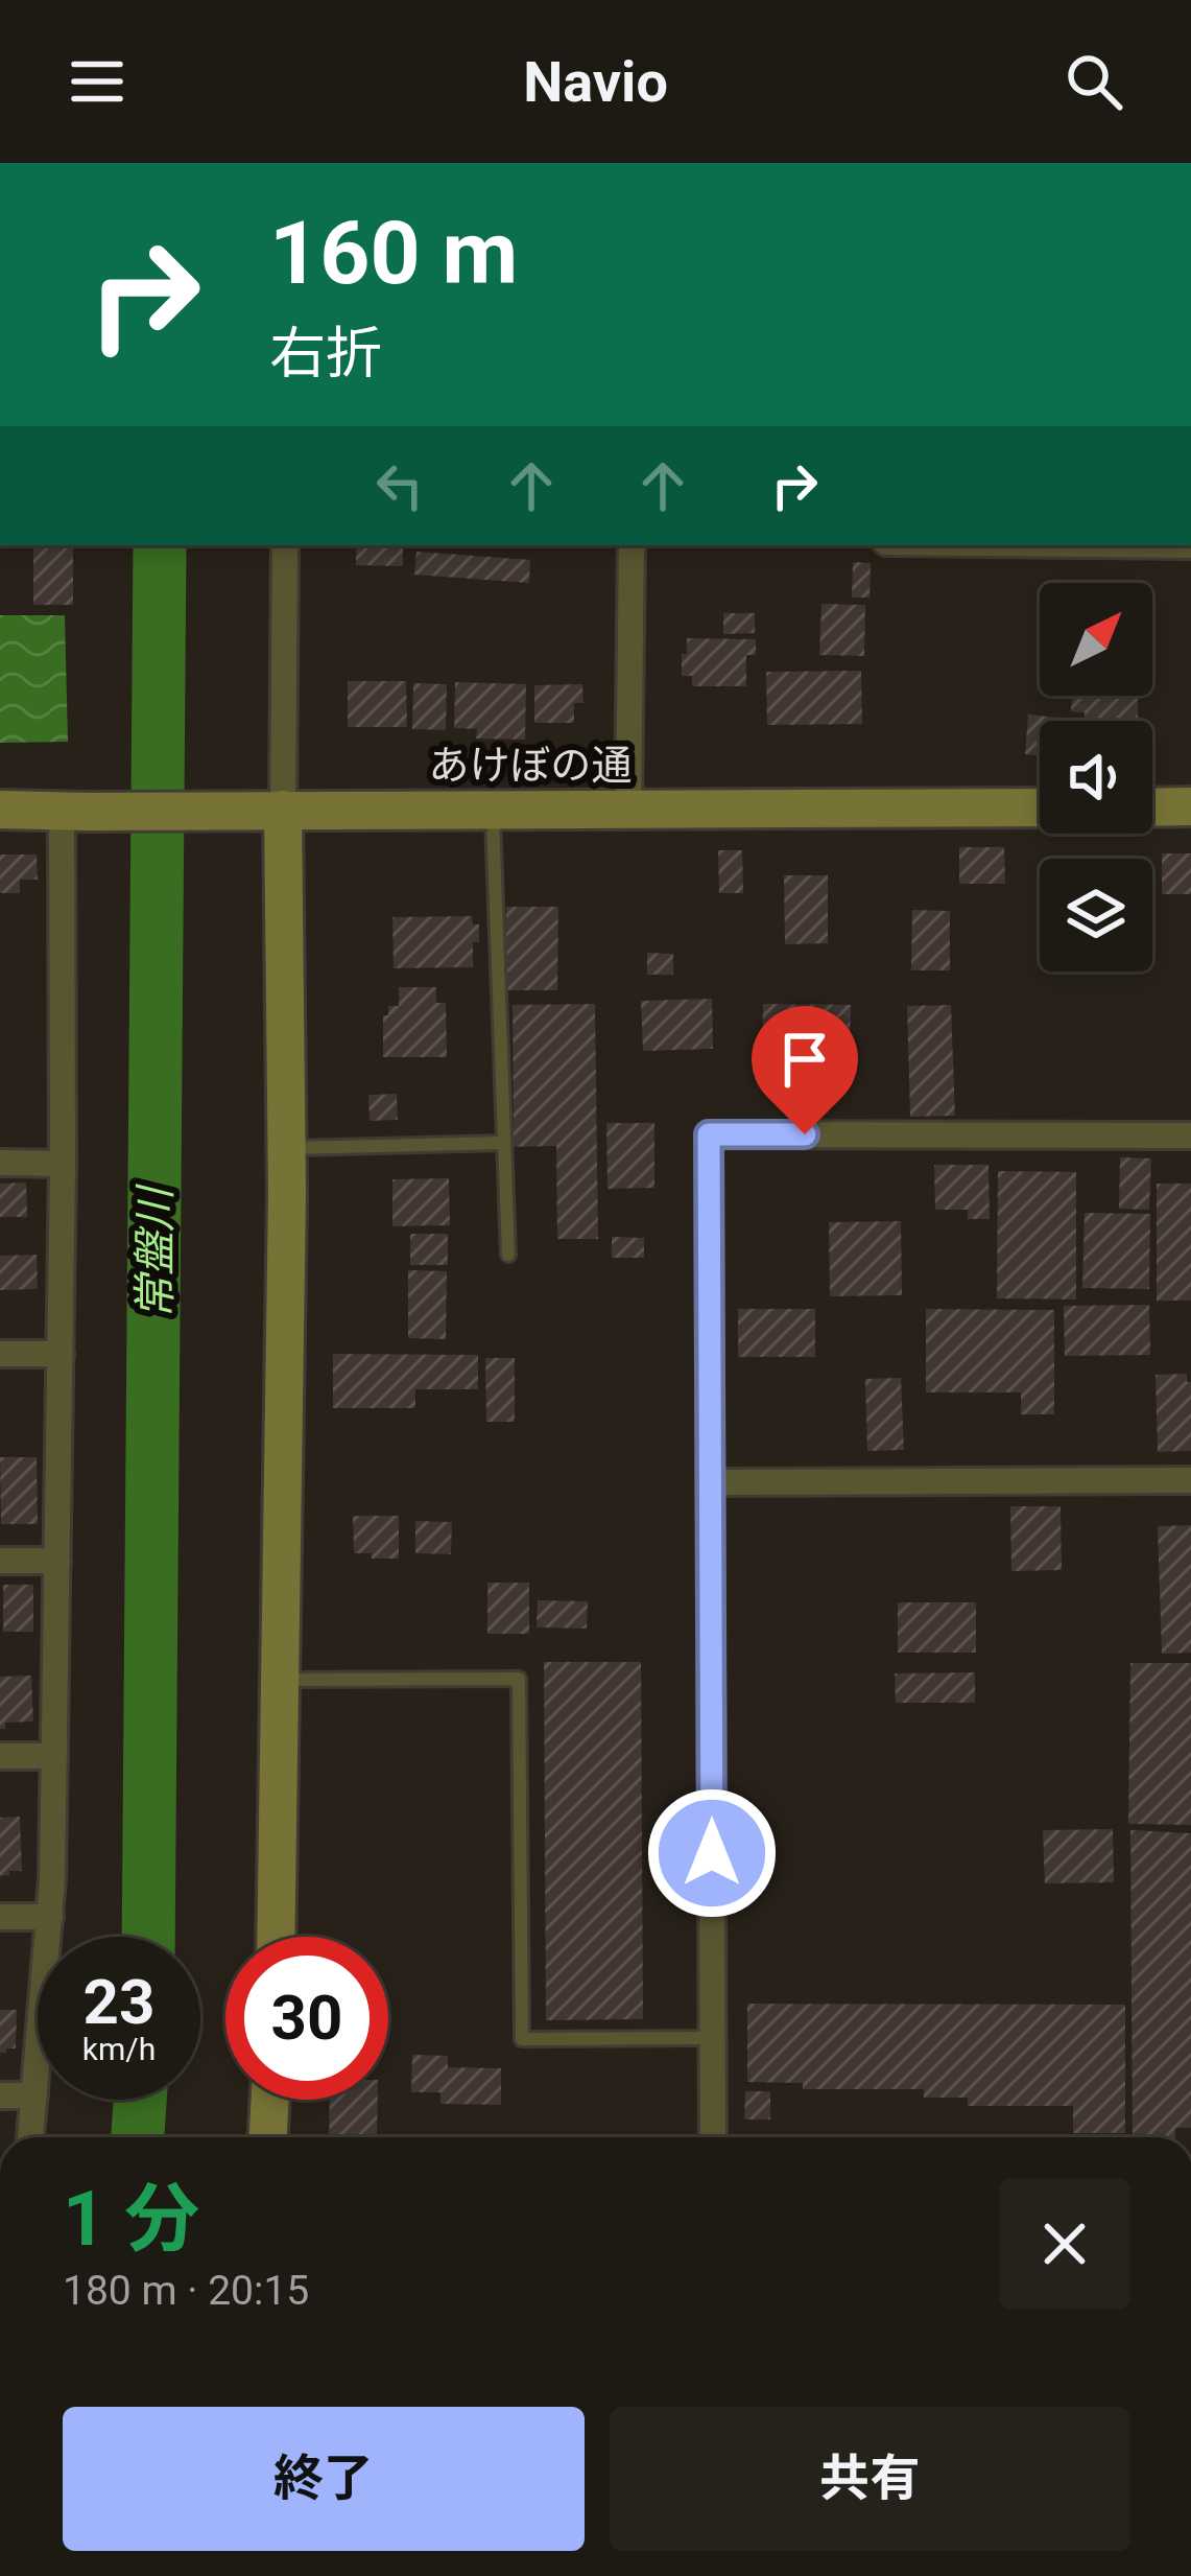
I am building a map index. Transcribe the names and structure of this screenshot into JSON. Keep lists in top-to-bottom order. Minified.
{"streets":{"street":["あけぼの通"]},"water":["常盤川"],"north":"top right","page":{"header":"Navio","turn":["160 m","右折"],"speed":"23 km/h","limit":"30","heading":["1 分","180 m · 20:15"],"buttons":["終了","共有"]}}
